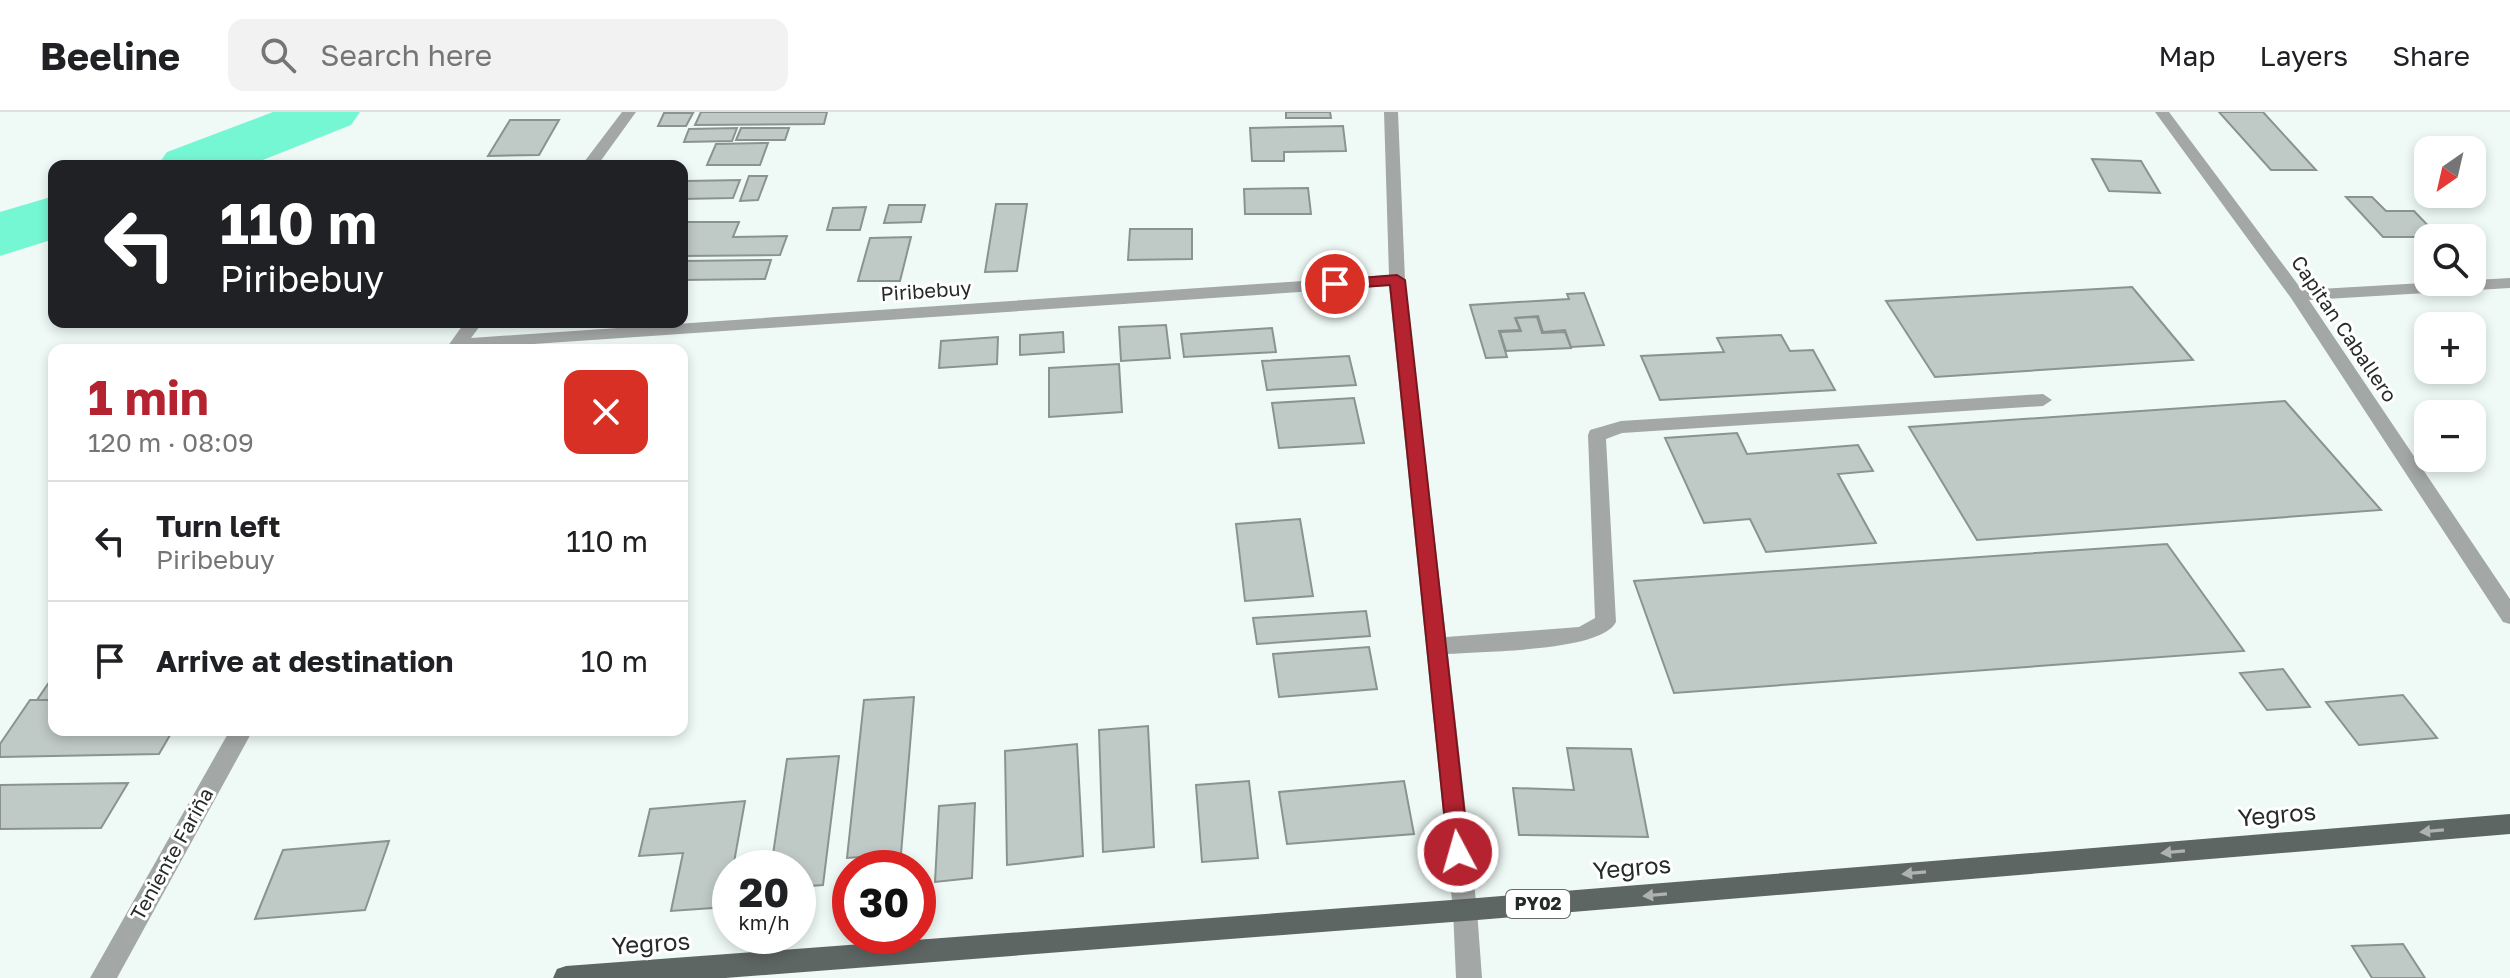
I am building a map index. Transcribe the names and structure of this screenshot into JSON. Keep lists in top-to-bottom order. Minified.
{"streets":{"main road":["Yegros","PY02"],"street":["Piribebuy","Capitan Caballero","Teniente Fariña"]},"one_way":["Yegros"],"north":"bottom left","page":{"header":"Beeline","search":"Search here","nav":["Map","Layers","Share"],"map_buttons":["+","−"],"turn":["110 m","Piribebuy"],"heading":["1 min","120 m · 08:09"],"list":[{"name":"Turn left","note":"Piribebuy","value":"110 m"},{"name":"Arrive at destination","value":"10 m"}],"speed":"20 km/h","limit":"30"}}
